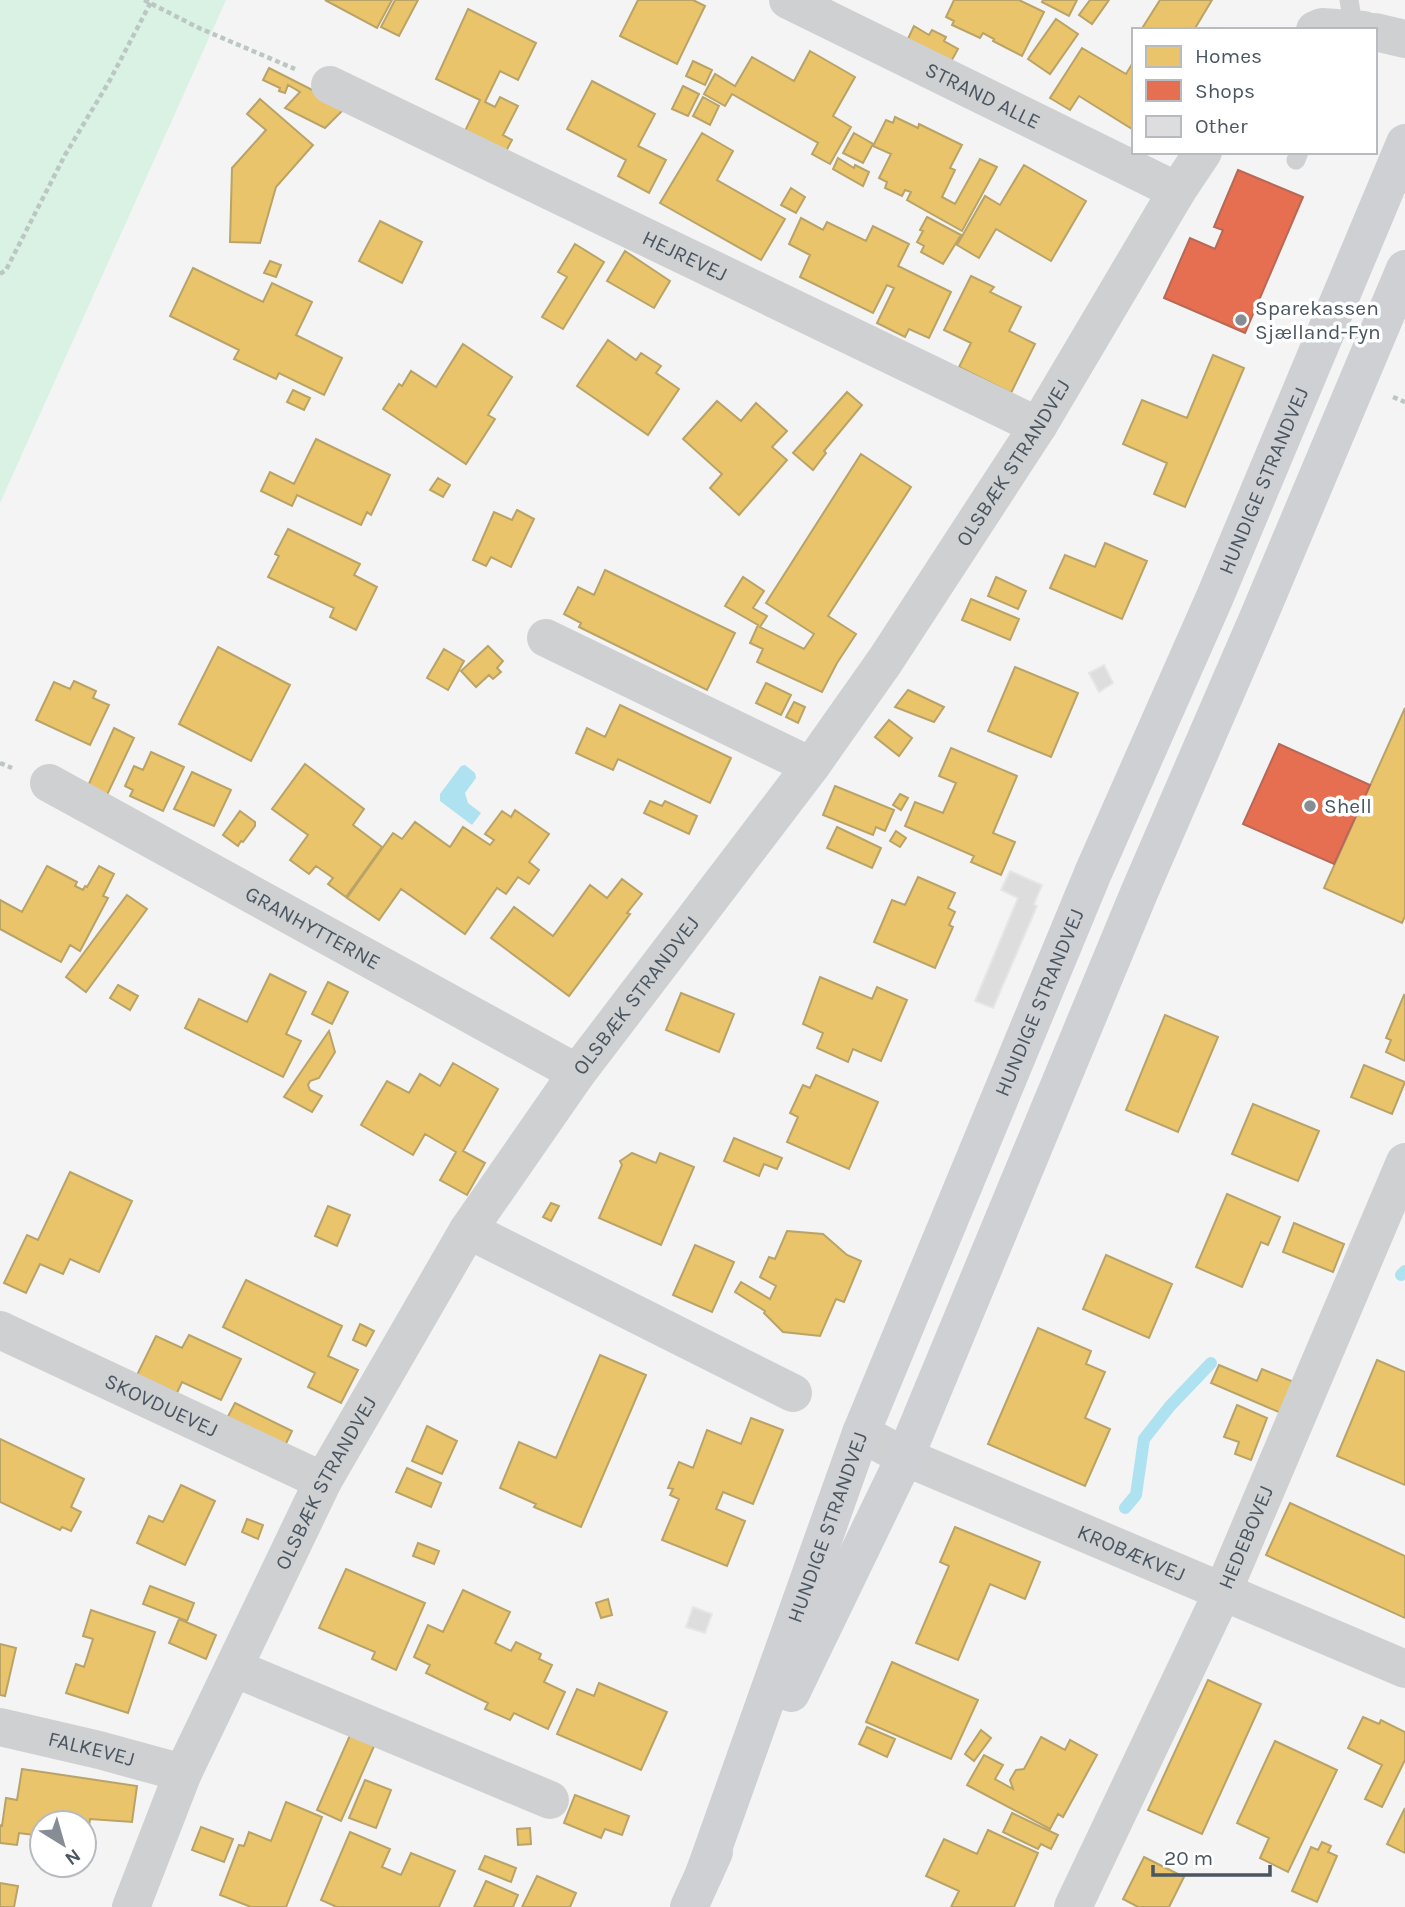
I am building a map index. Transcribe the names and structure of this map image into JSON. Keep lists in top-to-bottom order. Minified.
{"streets":{"main road":["HUNDIGE STRANDVEJ"],"street":["STRAND ALLE","HEJREVEJ","OLSBÆK STRANDVEJ","GRANHYTTERNE","SKOVDUEVEJ","HEDEBOVEJ","KROBÆKVEJ","FALKEVEJ"]},"crossings":[["STRAND ALLE","OLSBÆK STRANDVEJ"],["HEJREVEJ","OLSBÆK STRANDVEJ"],["OLSBÆK STRANDVEJ","GRANHYTTERNE"],["OLSBÆK STRANDVEJ","SKOVDUEVEJ"],["OLSBÆK STRANDVEJ","FALKEVEJ"],["HUNDIGE STRANDVEJ","KROBÆKVEJ"],["HEDEBOVEJ","KROBÆKVEJ"]],"places":["Sparekassen Sjælland-Fyn","Shell"],"legend":["Homes","Shops","Other"],"scale_bar":"20 m","north":"bottom right"}
